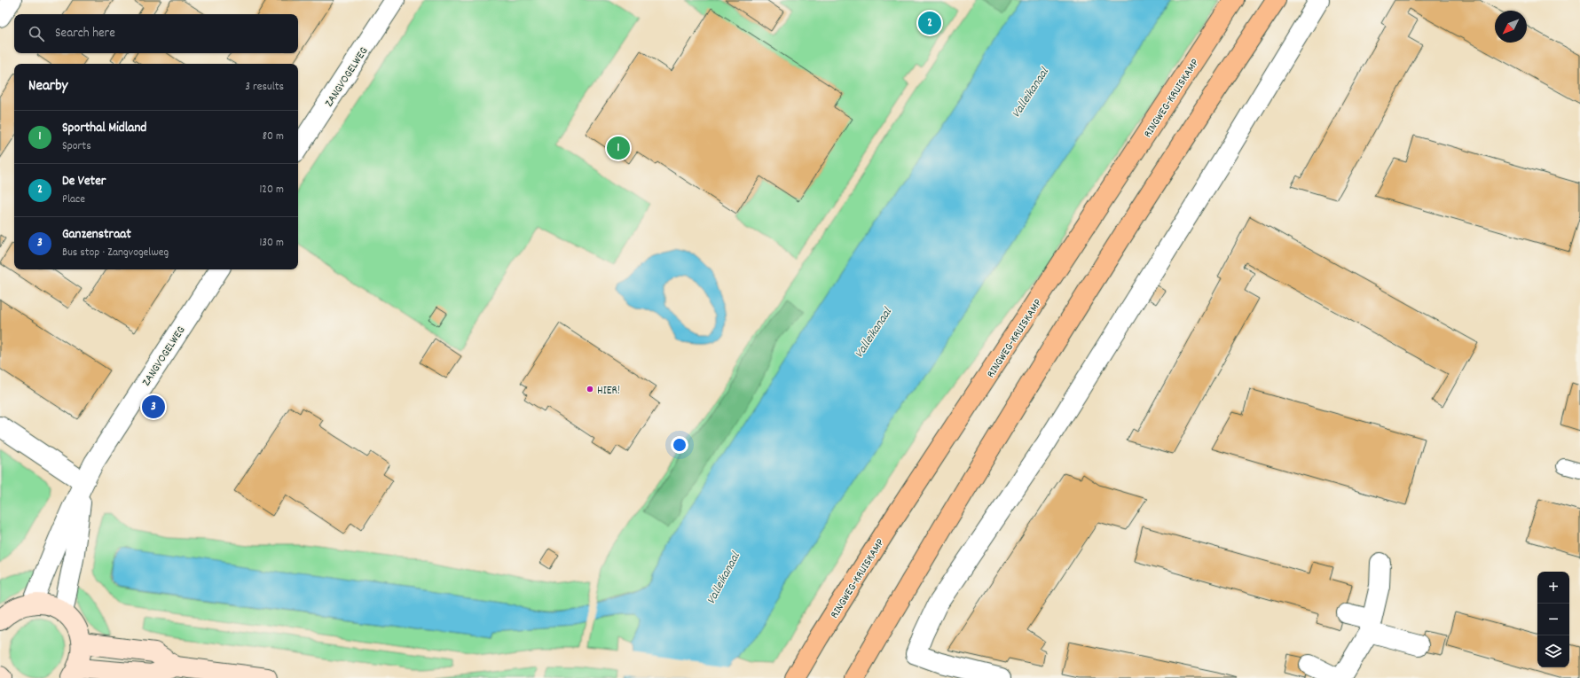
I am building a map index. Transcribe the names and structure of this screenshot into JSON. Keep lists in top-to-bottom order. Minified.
{"streets":{"main road":["RINGWEG-KRUISKAMP"],"street":["ZANGVOGELWEG"]},"water":["Valleikanaal"],"places":["HIER!"],"north":"bottom left","page":{"pins":["2","1","3"],"search":"Search here","heading":["Nearby","3 results"],"list":[{"mark":"1","name":"Sporthal Midland","note":"Sports","value":"80 m"},{"mark":"2","name":"De Veter","note":"Place","value":"120 m"},{"mark":"3","name":"Ganzenstraat","note":"Bus stop · Zangvogelweg","value":"130 m"}],"map_buttons":["+","−"]}}
